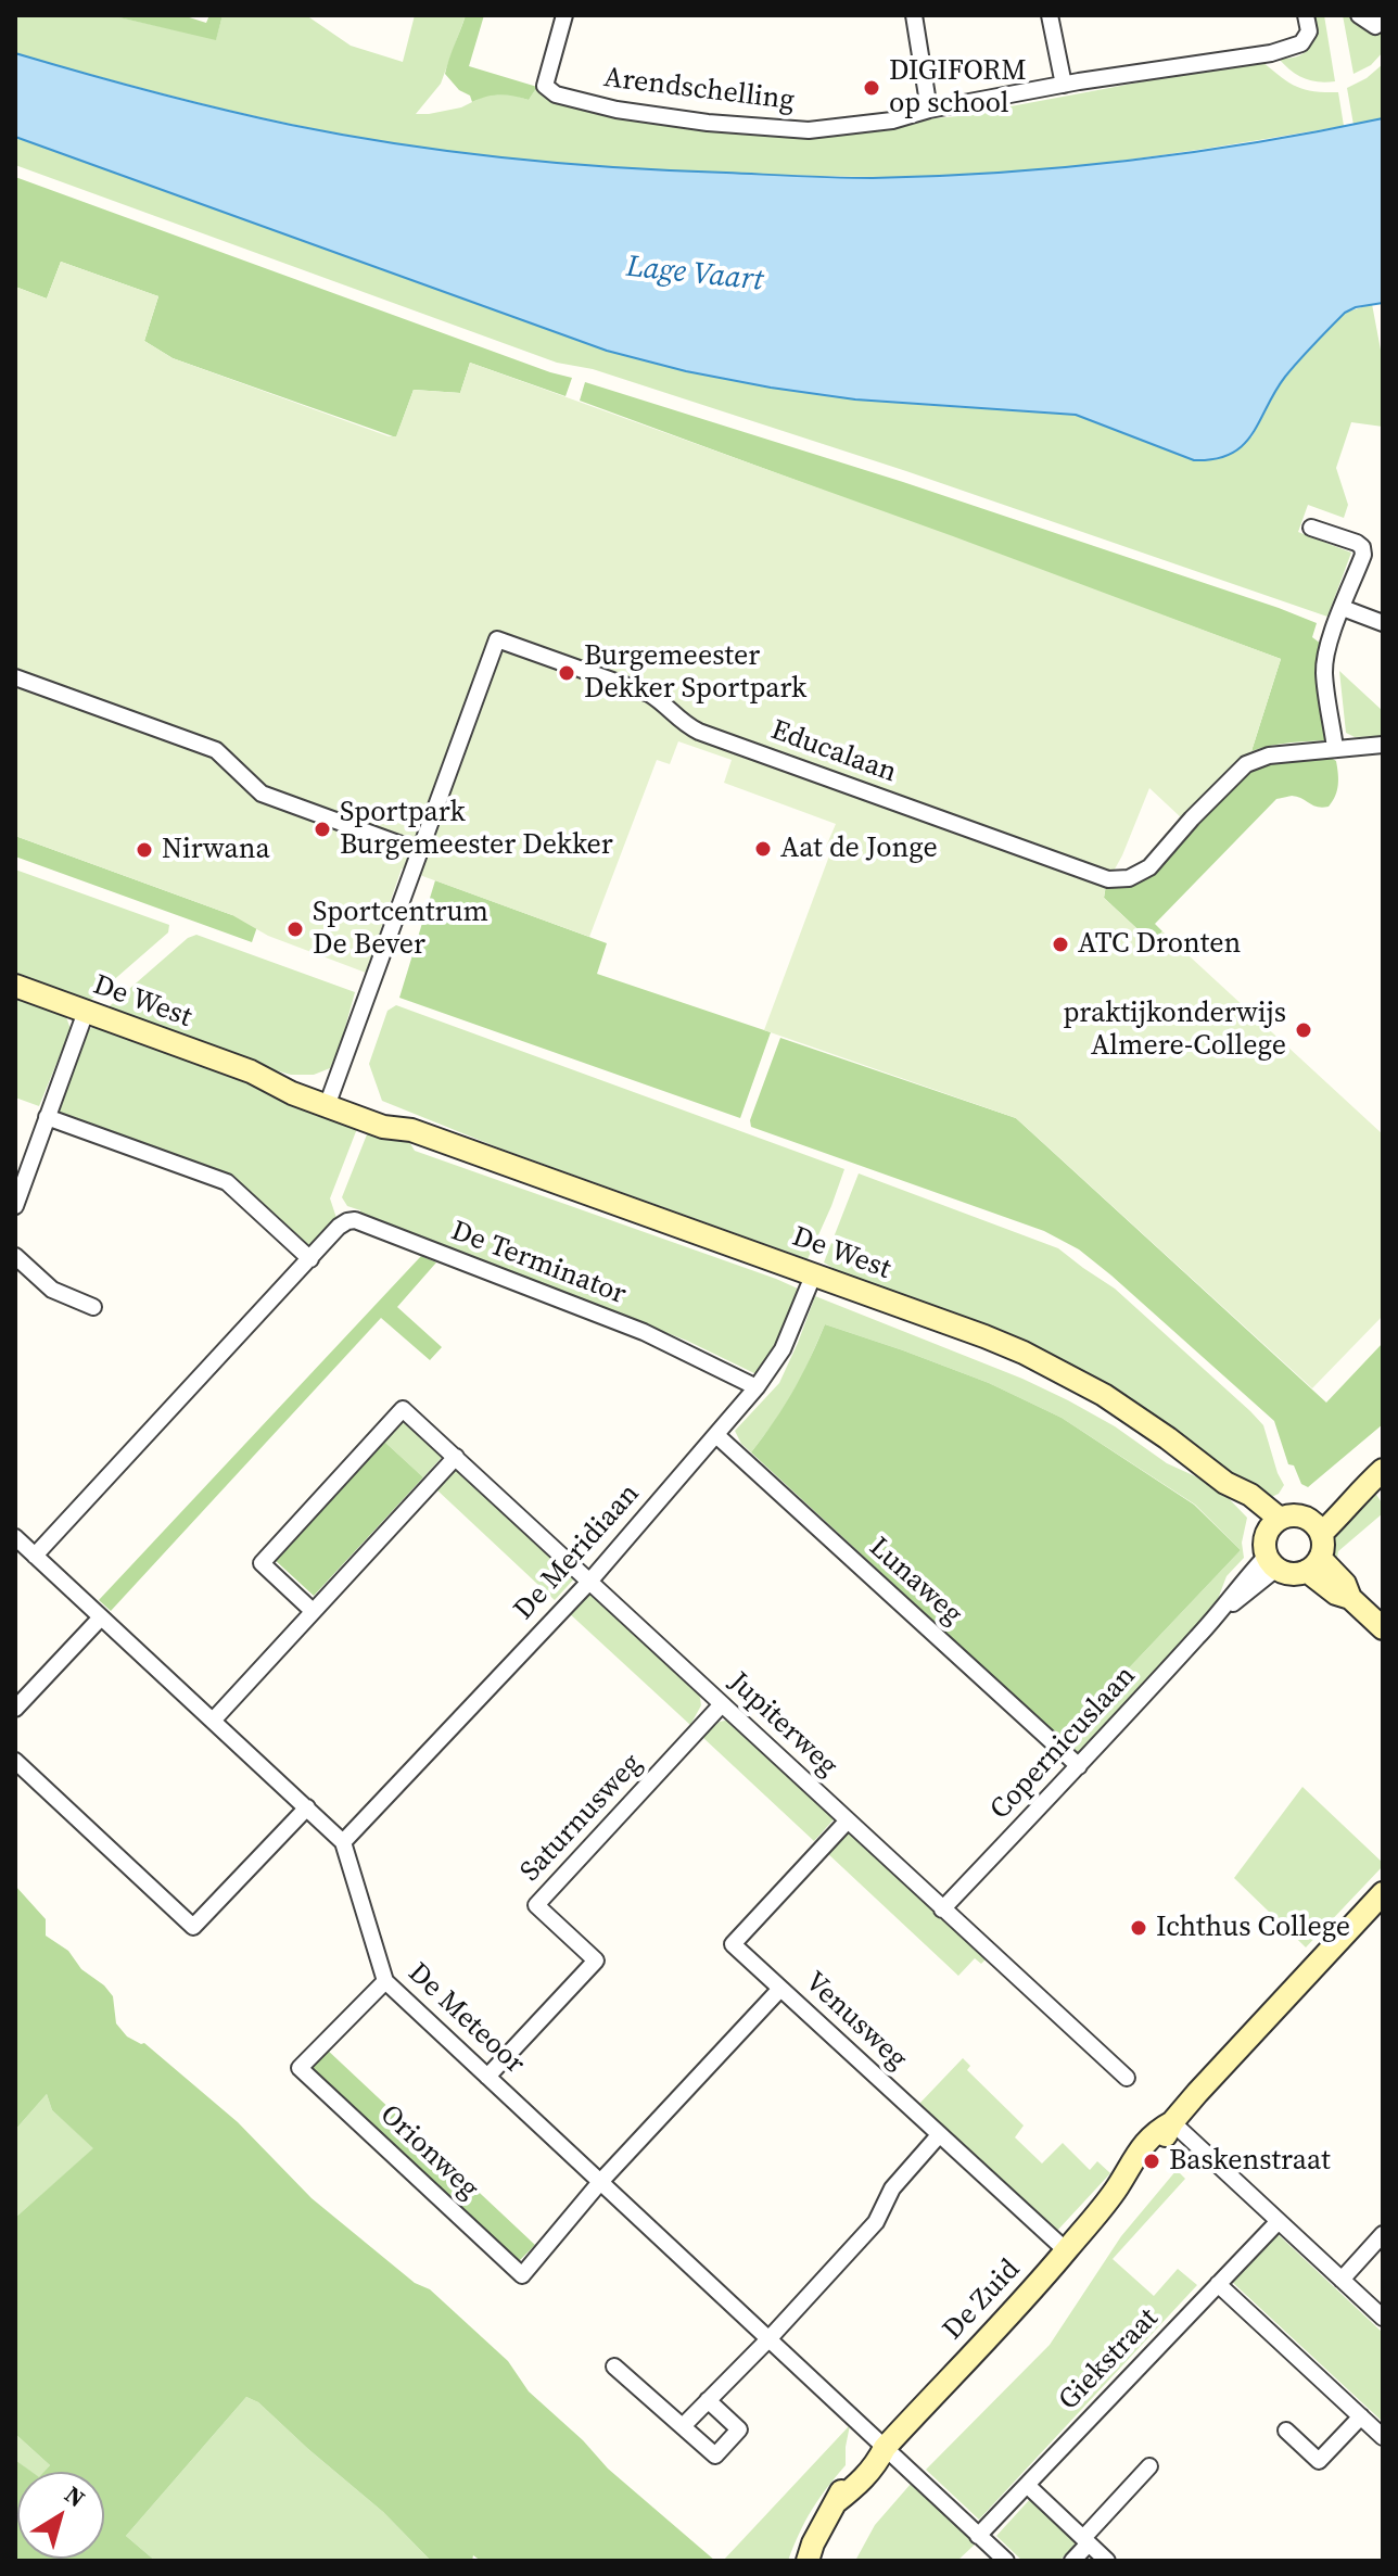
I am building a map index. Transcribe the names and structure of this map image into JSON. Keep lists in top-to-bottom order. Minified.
{"streets":{"main road":["De West","De Zuid"],"street":["Arendschelling","Educalaan","De Terminator","De Meridiaan","Lunaweg","Jupiterweg","Copernicuslaan","Saturnusweg","De Meteoor","Venusweg","Orionweg","Giekstraat"]},"crossings":[["Educalaan","De West"],["De West","De Meridiaan"],["De West","Copernicuslaan"],["De Terminator","De Meridiaan"],["De Meridiaan","Lunaweg"],["De Meridiaan","Jupiterweg"],["De Meridiaan","De Meteoor"],["Lunaweg","Copernicuslaan"],["Jupiterweg","Copernicuslaan"],["Jupiterweg","Saturnusweg"],["Jupiterweg","Venusweg"],["Saturnusweg","De Meteoor"],["De Meteoor","Orionweg"],["De Meteoor","De Zuid"],["De Meteoor","Giekstraat"],["Venusweg","De Zuid"]],"water":["Lage Vaart"],"places":["DIGIFORM op school","Burgemeester Dekker Sportpark","Sportpark Burgemeester Dekker","Aat de Jonge","Nirwana","Sportcentrum De Bever","ATC Dronten","praktijkonderwijs Almere-College","Ichthus College","Baskenstraat"],"north":"top right"}
